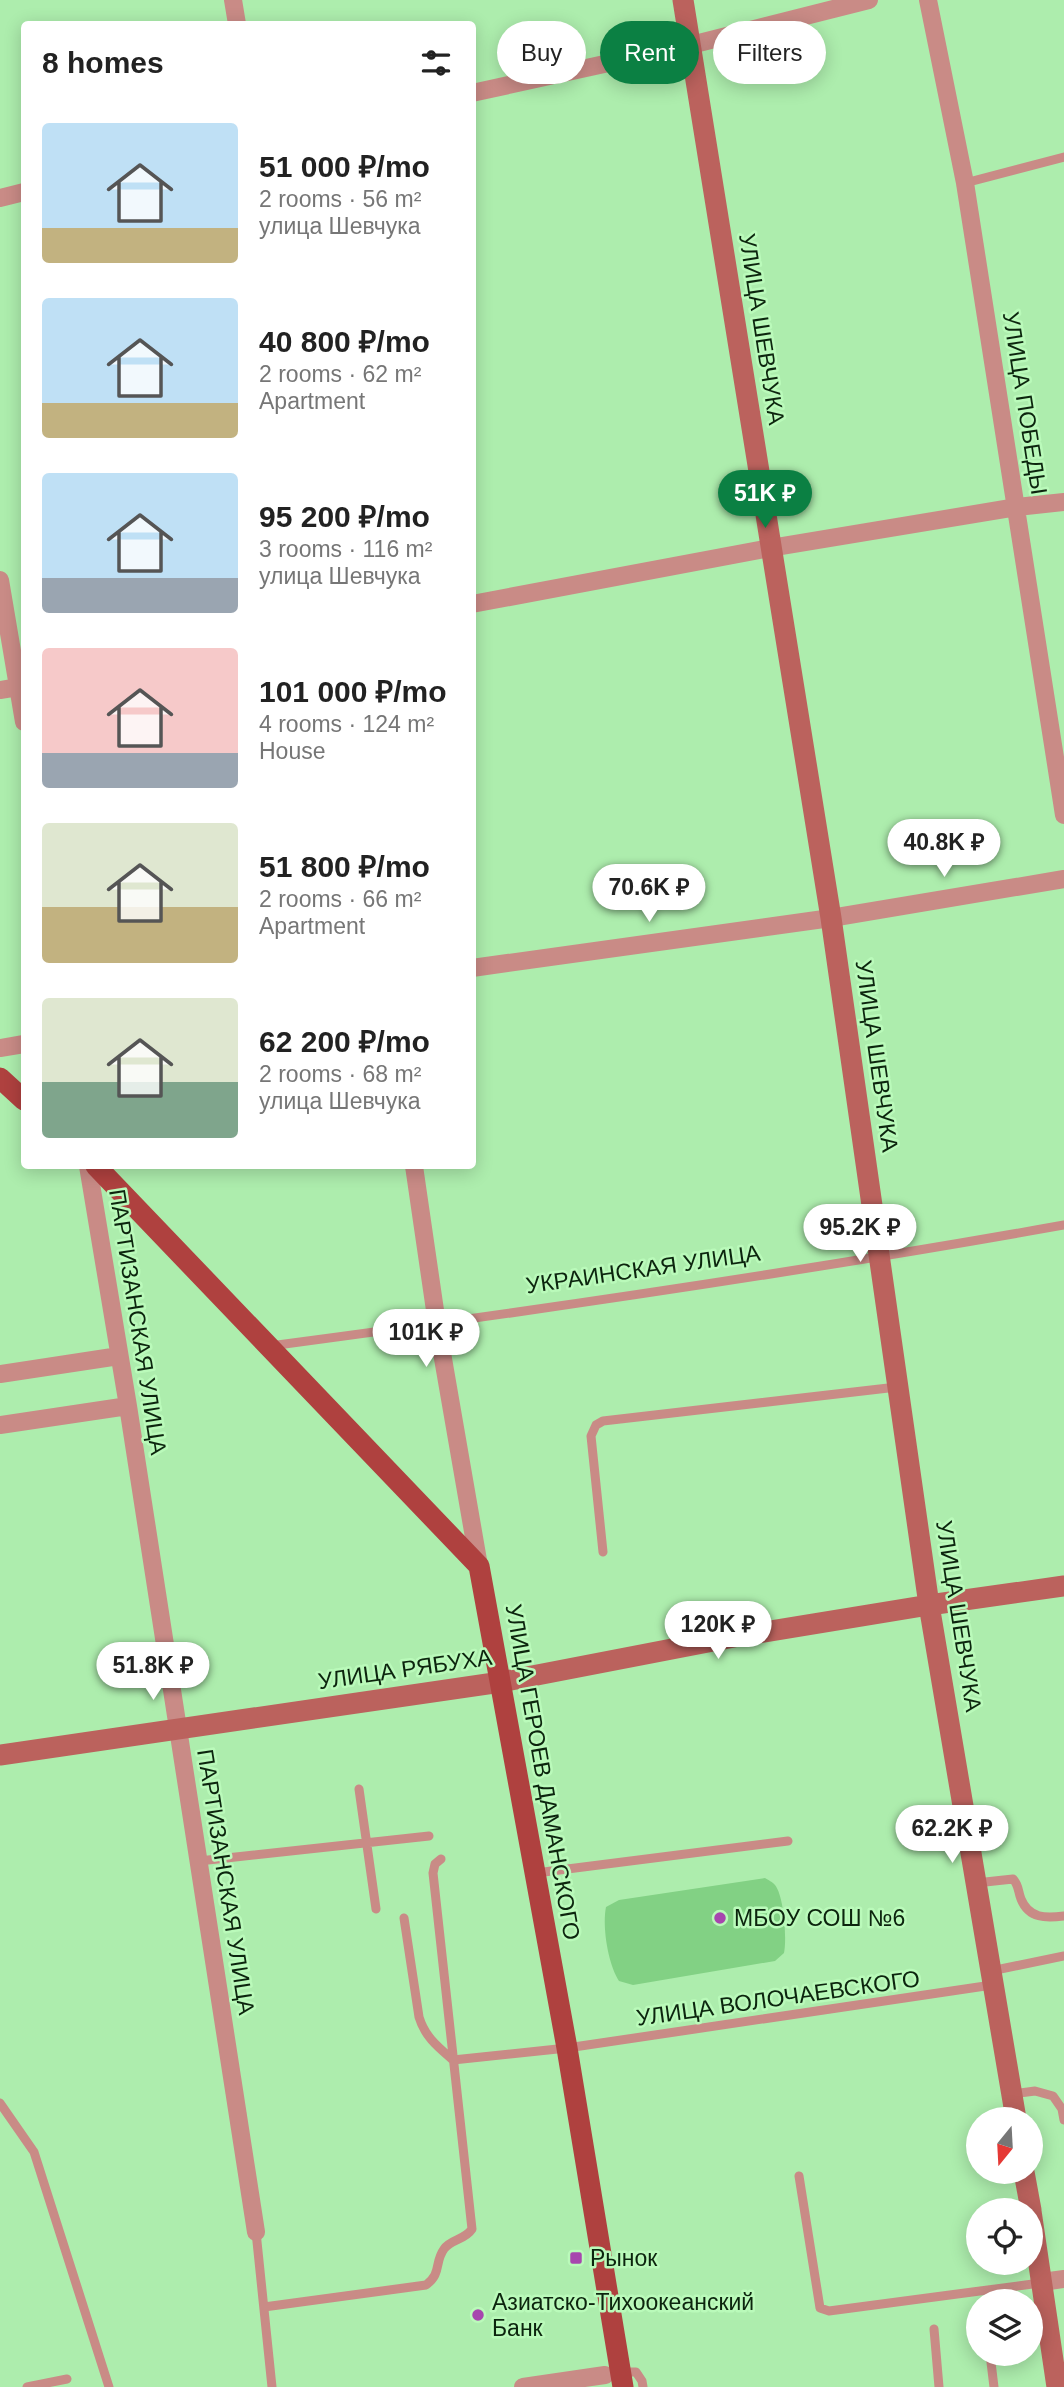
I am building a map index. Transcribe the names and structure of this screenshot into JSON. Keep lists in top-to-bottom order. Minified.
{"streets":{"main road":["УЛИЦА ГЕРОЕВ ДАМАНСКОГО"],"street":["УЛИЦА ШЕВЧУКА","УЛИЦА ПОБЕДЫ","ПАРТИЗАНСКАЯ УЛИЦА","УЛИЦА РЯБУХА"],"lane":["УКРАИНСКАЯ УЛИЦА","УЛИЦА ВОЛОЧАЕВСКОГО"]},"crossings":[["УЛИЦА ШЕВЧУКА","УКРАИНСКАЯ УЛИЦА"],["УЛИЦА ШЕВЧУКА","УЛИЦА РЯБУХА"],["УЛИЦА ШЕВЧУКА","УЛИЦА ВОЛОЧАЕВСКОГО"],["УКРАИНСКАЯ УЛИЦА","УЛИЦА ГЕРОЕВ ДАМАНСКОГО"],["ПАРТИЗАНСКАЯ УЛИЦА","УЛИЦА РЯБУХА"],["УЛИЦА РЯБУХА","УЛИЦА ГЕРОЕВ ДАМАНСКОГО"],["УЛИЦА ГЕРОЕВ ДАМАНСКОГО","УЛИЦА ВОЛОЧАЕВСКОГО"]],"places":{"other":["МБОУ СОШ №6","Азиатско-Тихоокеанский Банк"],"transit":["Рынок"]},"north":"bottom","page":{"chip":["Buy","Rent","Filters"],"heading":"8 homes","list":[{"name":"51 000 ₽/mo","note":"2 rooms · 56 m² · улица Шевчука"},{"name":"40 800 ₽/mo","note":"2 rooms · 62 m² · Apartment"},{"name":"95 200 ₽/mo","note":"3 rooms · 116 m² · улица Шевчука"},{"name":"101 000 ₽/mo","note":"4 rooms · 124 m² · House"},{"name":"51 800 ₽/mo","note":"2 rooms · 66 m² · Apartment"},{"name":"62 200 ₽/mo","note":"2 rooms · 68 m² · улица Шевчука"}],"price":["51K ₽","40.8K ₽","70.6K ₽","95.2K ₽","101K ₽","120K ₽","51.8K ₽","62.2K ₽"]}}
